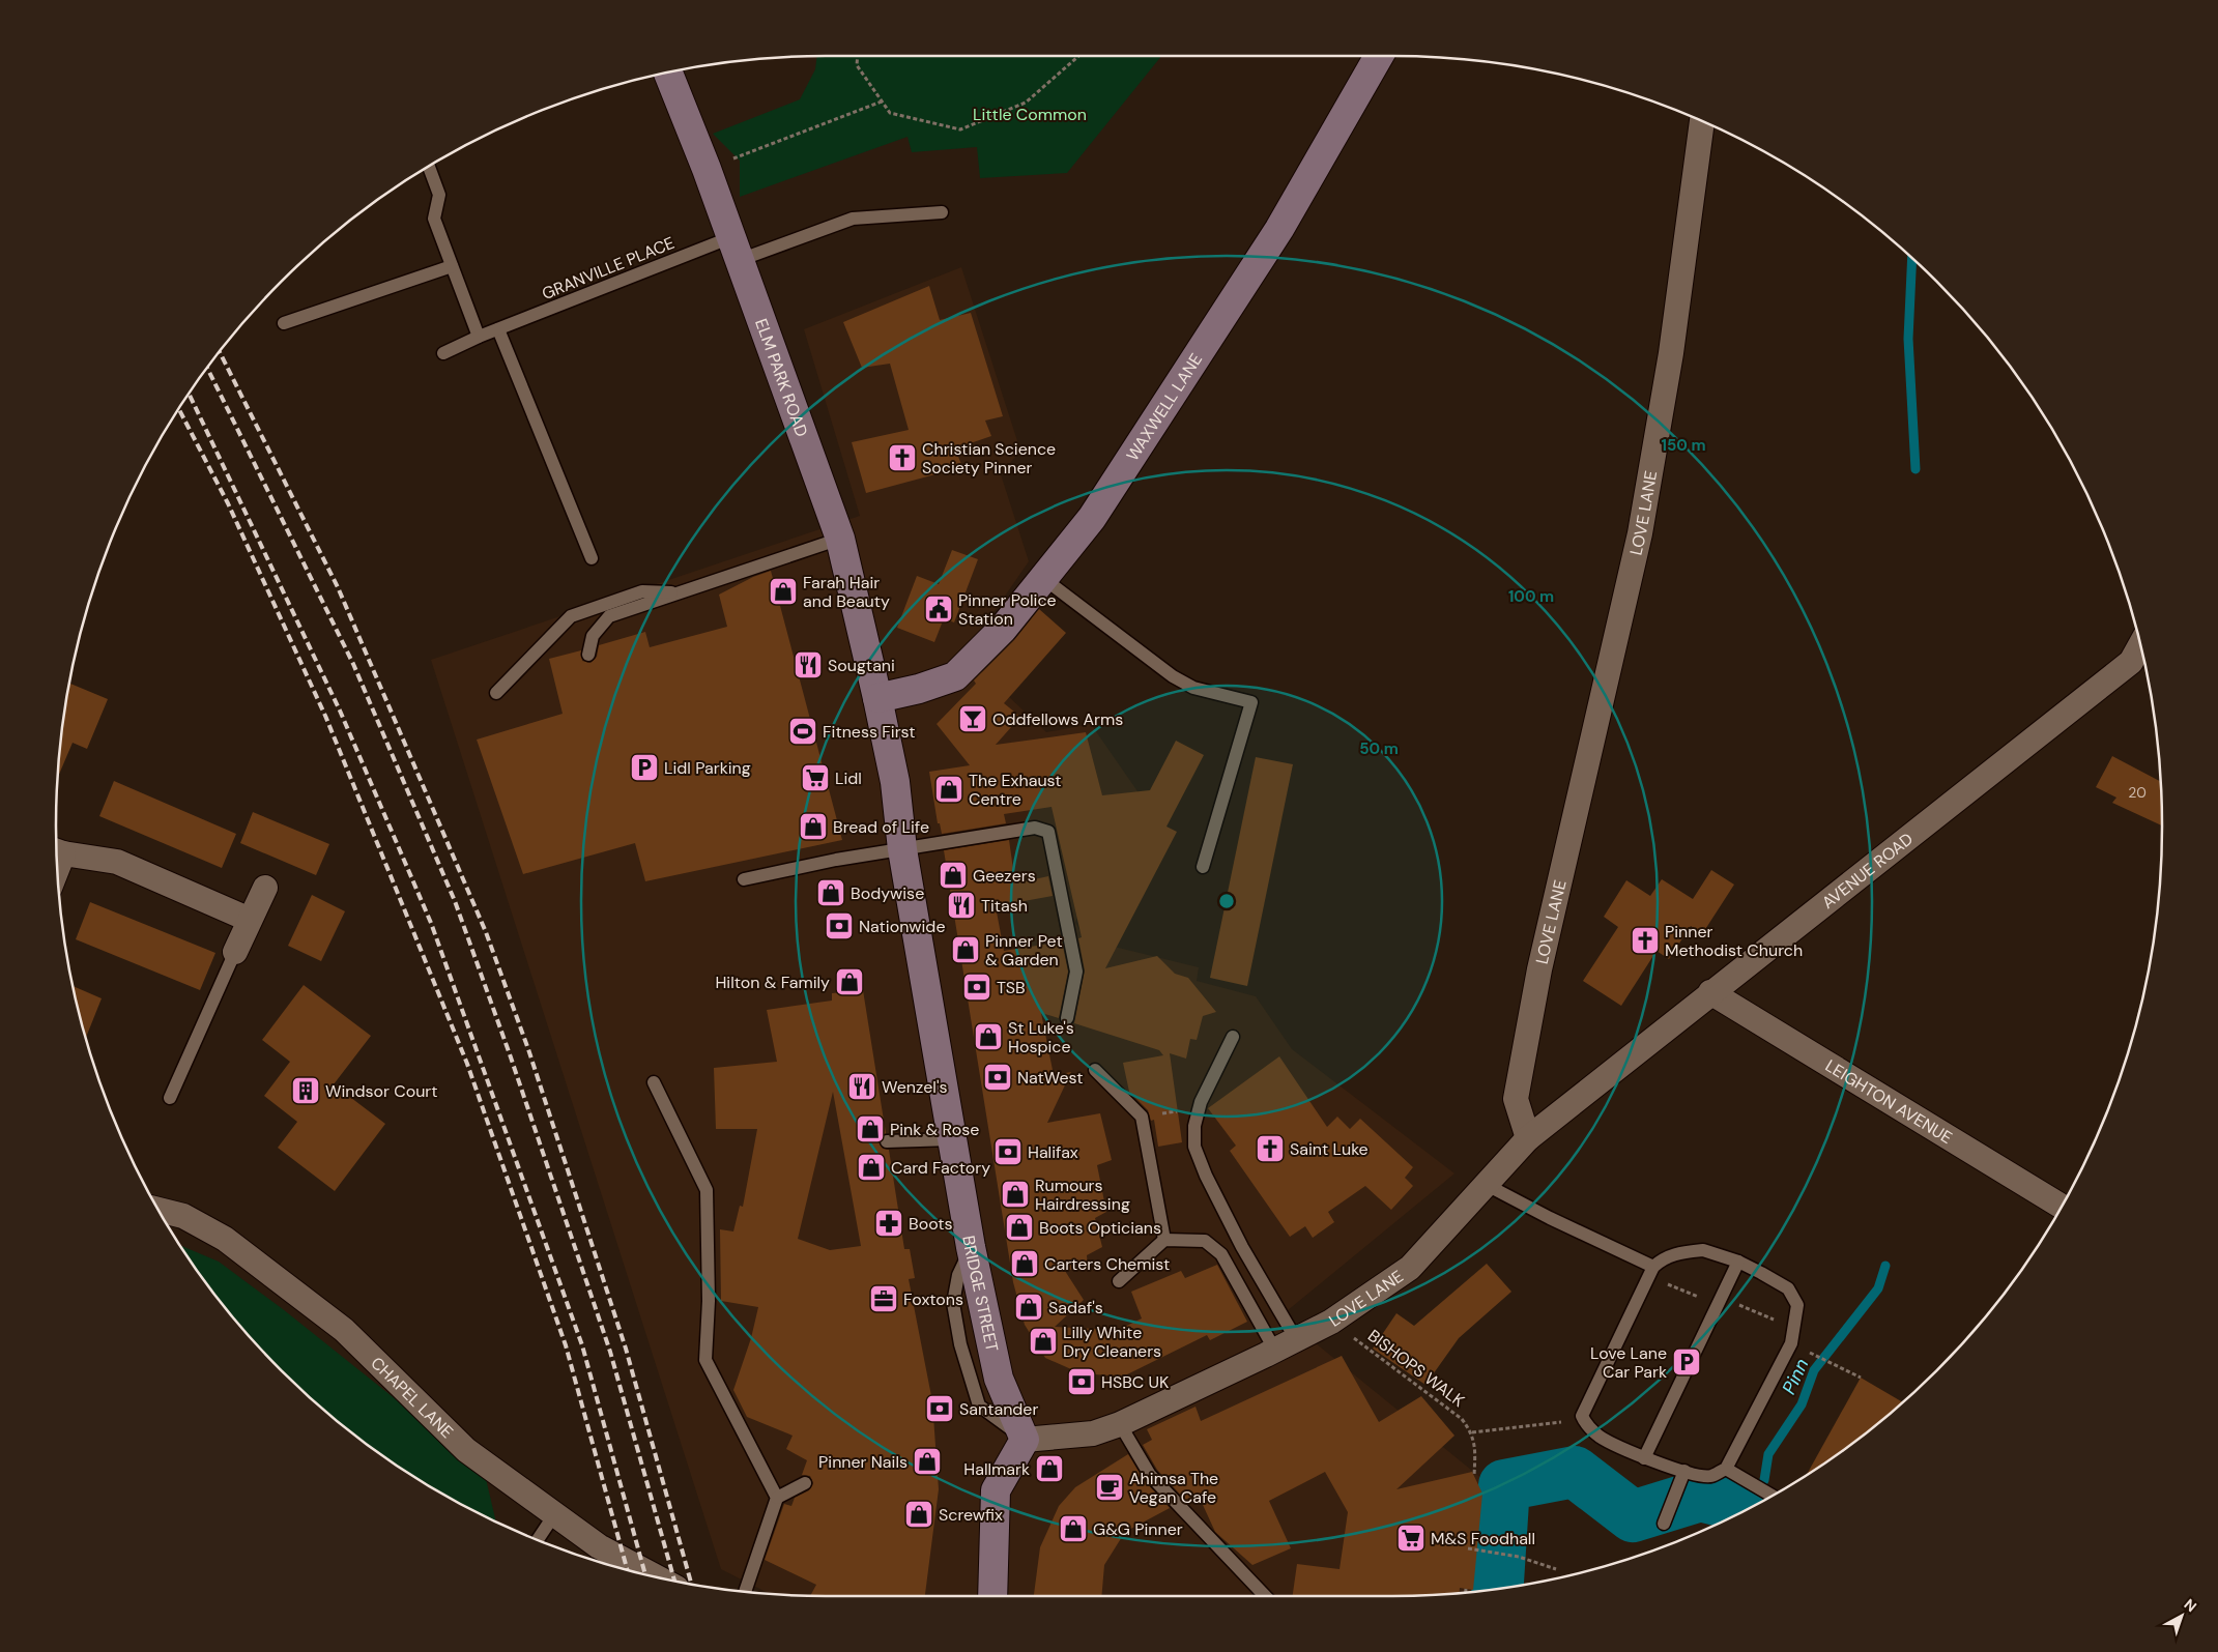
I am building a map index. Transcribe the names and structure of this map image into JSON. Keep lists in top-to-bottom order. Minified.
{"streets":{"street":["ELM PARK ROAD","WAXWELL LANE","LOVE LANE","AVENUE ROAD","LEIGHTON AVENUE","BRIDGE STREET","CHAPEL LANE"],"lane":["GRANVILLE PLACE"],"path":["BISHOPS WALK"]},"crossings":[["GRANVILLE PLACE","ELM PARK ROAD"],["ELM PARK ROAD","WAXWELL LANE"],["ELM PARK ROAD","BRIDGE STREET"],["WAXWELL LANE","BRIDGE STREET"],["LOVE LANE","AVENUE ROAD"],["LOVE LANE","BRIDGE STREET"],["LOVE LANE","BISHOPS WALK"],["AVENUE ROAD","LEIGHTON AVENUE"]],"water":["Pinn"],"parks":["Little Common"],"places":{"church":["Christian Science Society Pinner","Pinner Methodist Church","Saint Luke"],"shop":["Farah Hair and Beauty","The Exhaust Centre","Bread of Life","Geezers","Bodywise","Pinner Pet & Garden","Hilton & Family","St Luke's Hospice","Pink & Rose","Card Factory","Rumours Hairdressing","Boots Opticians","Carters Chemist","Sadaf's","Lilly White Dry Cleaners","Pinner Nails","Hallmark","Screwfix","G&G Pinner"],"public building":["Pinner Police Station"],"restaurant":["Sougtani","Titash","Wenzel's"],"bar":["Oddfellows Arms"],"sports":["Fitness First"],"parking":["Lidl Parking","Love Lane Car Park"],"supermarket":["Lidl","M&S Foodhall"],"bank":["Nationwide","TSB","NatWest","Halifax","HSBC UK","Santander"],"building":["Windsor Court"],"pharmacy":["Boots"],"office":["Foxtons"],"cafe":["Ahimsa The Vegan Cafe"]},"house_numbers":["20"],"north":"top right","rings":["150 m","100 m","50 m"]}
